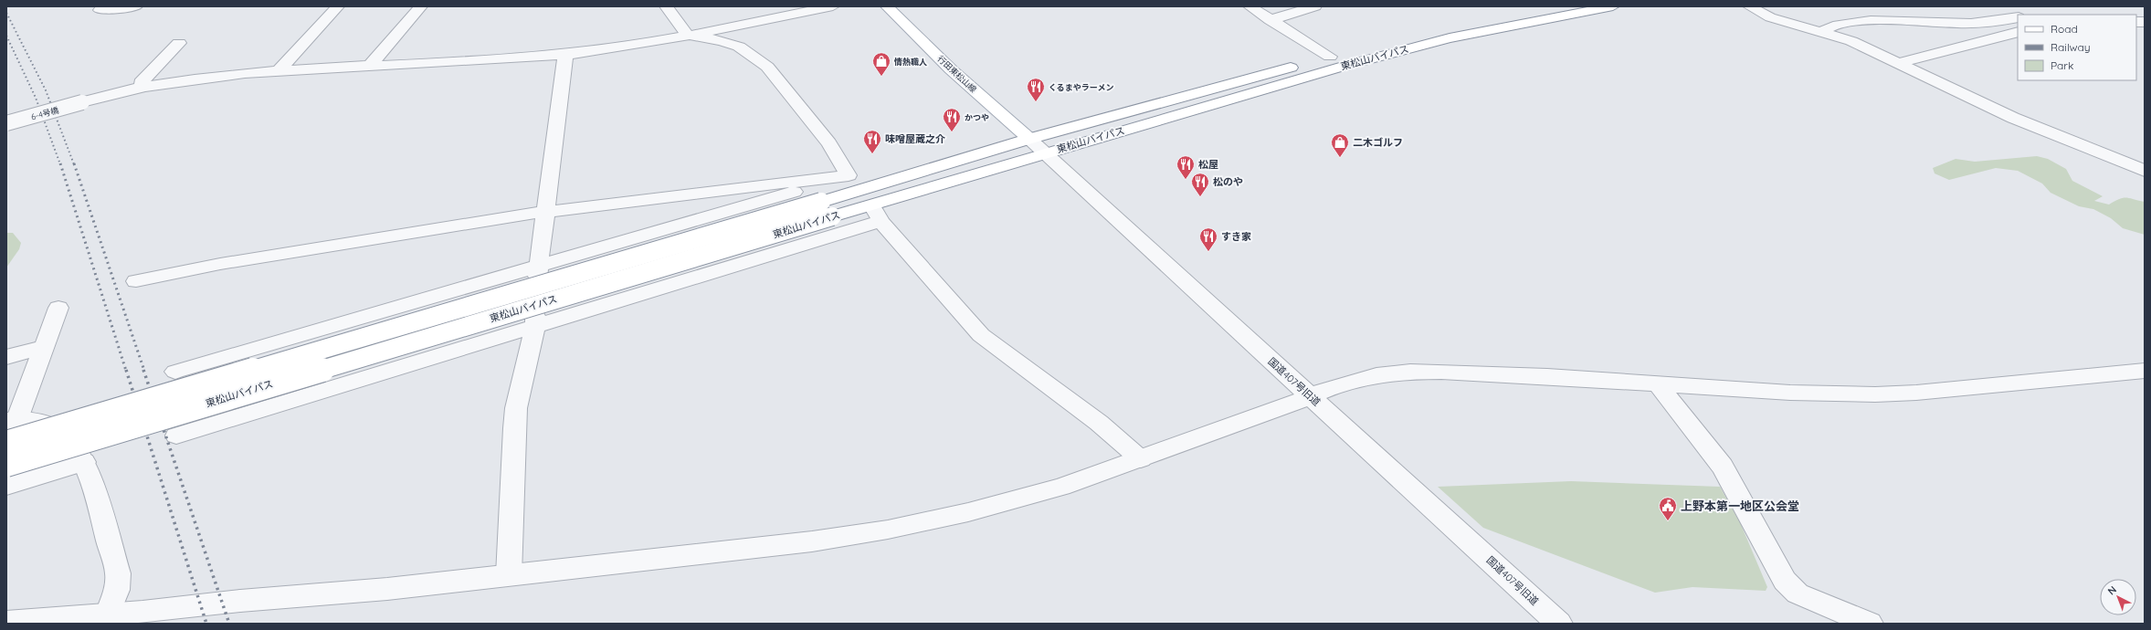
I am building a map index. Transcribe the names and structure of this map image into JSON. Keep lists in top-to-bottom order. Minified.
{"streets":{"main road":["東松山バイパス","行田東松山線"],"street":["6-4号橋","国道407号旧道"]},"crossings":[["東松山バイパス","行田東松山線"],["東松山バイパス","国道407号旧道"],["行田東松山線","国道407号旧道"]],"places":{"shop":["情熱職人","二木ゴルフ"],"restaurant":["くるまやラーメン","かつや","味噌屋蔵之介","松屋","松のや","すき家"],"public building":["上野本第一地区公会堂"]},"legend":["Road","Railway","Park"],"north":"top left"}
